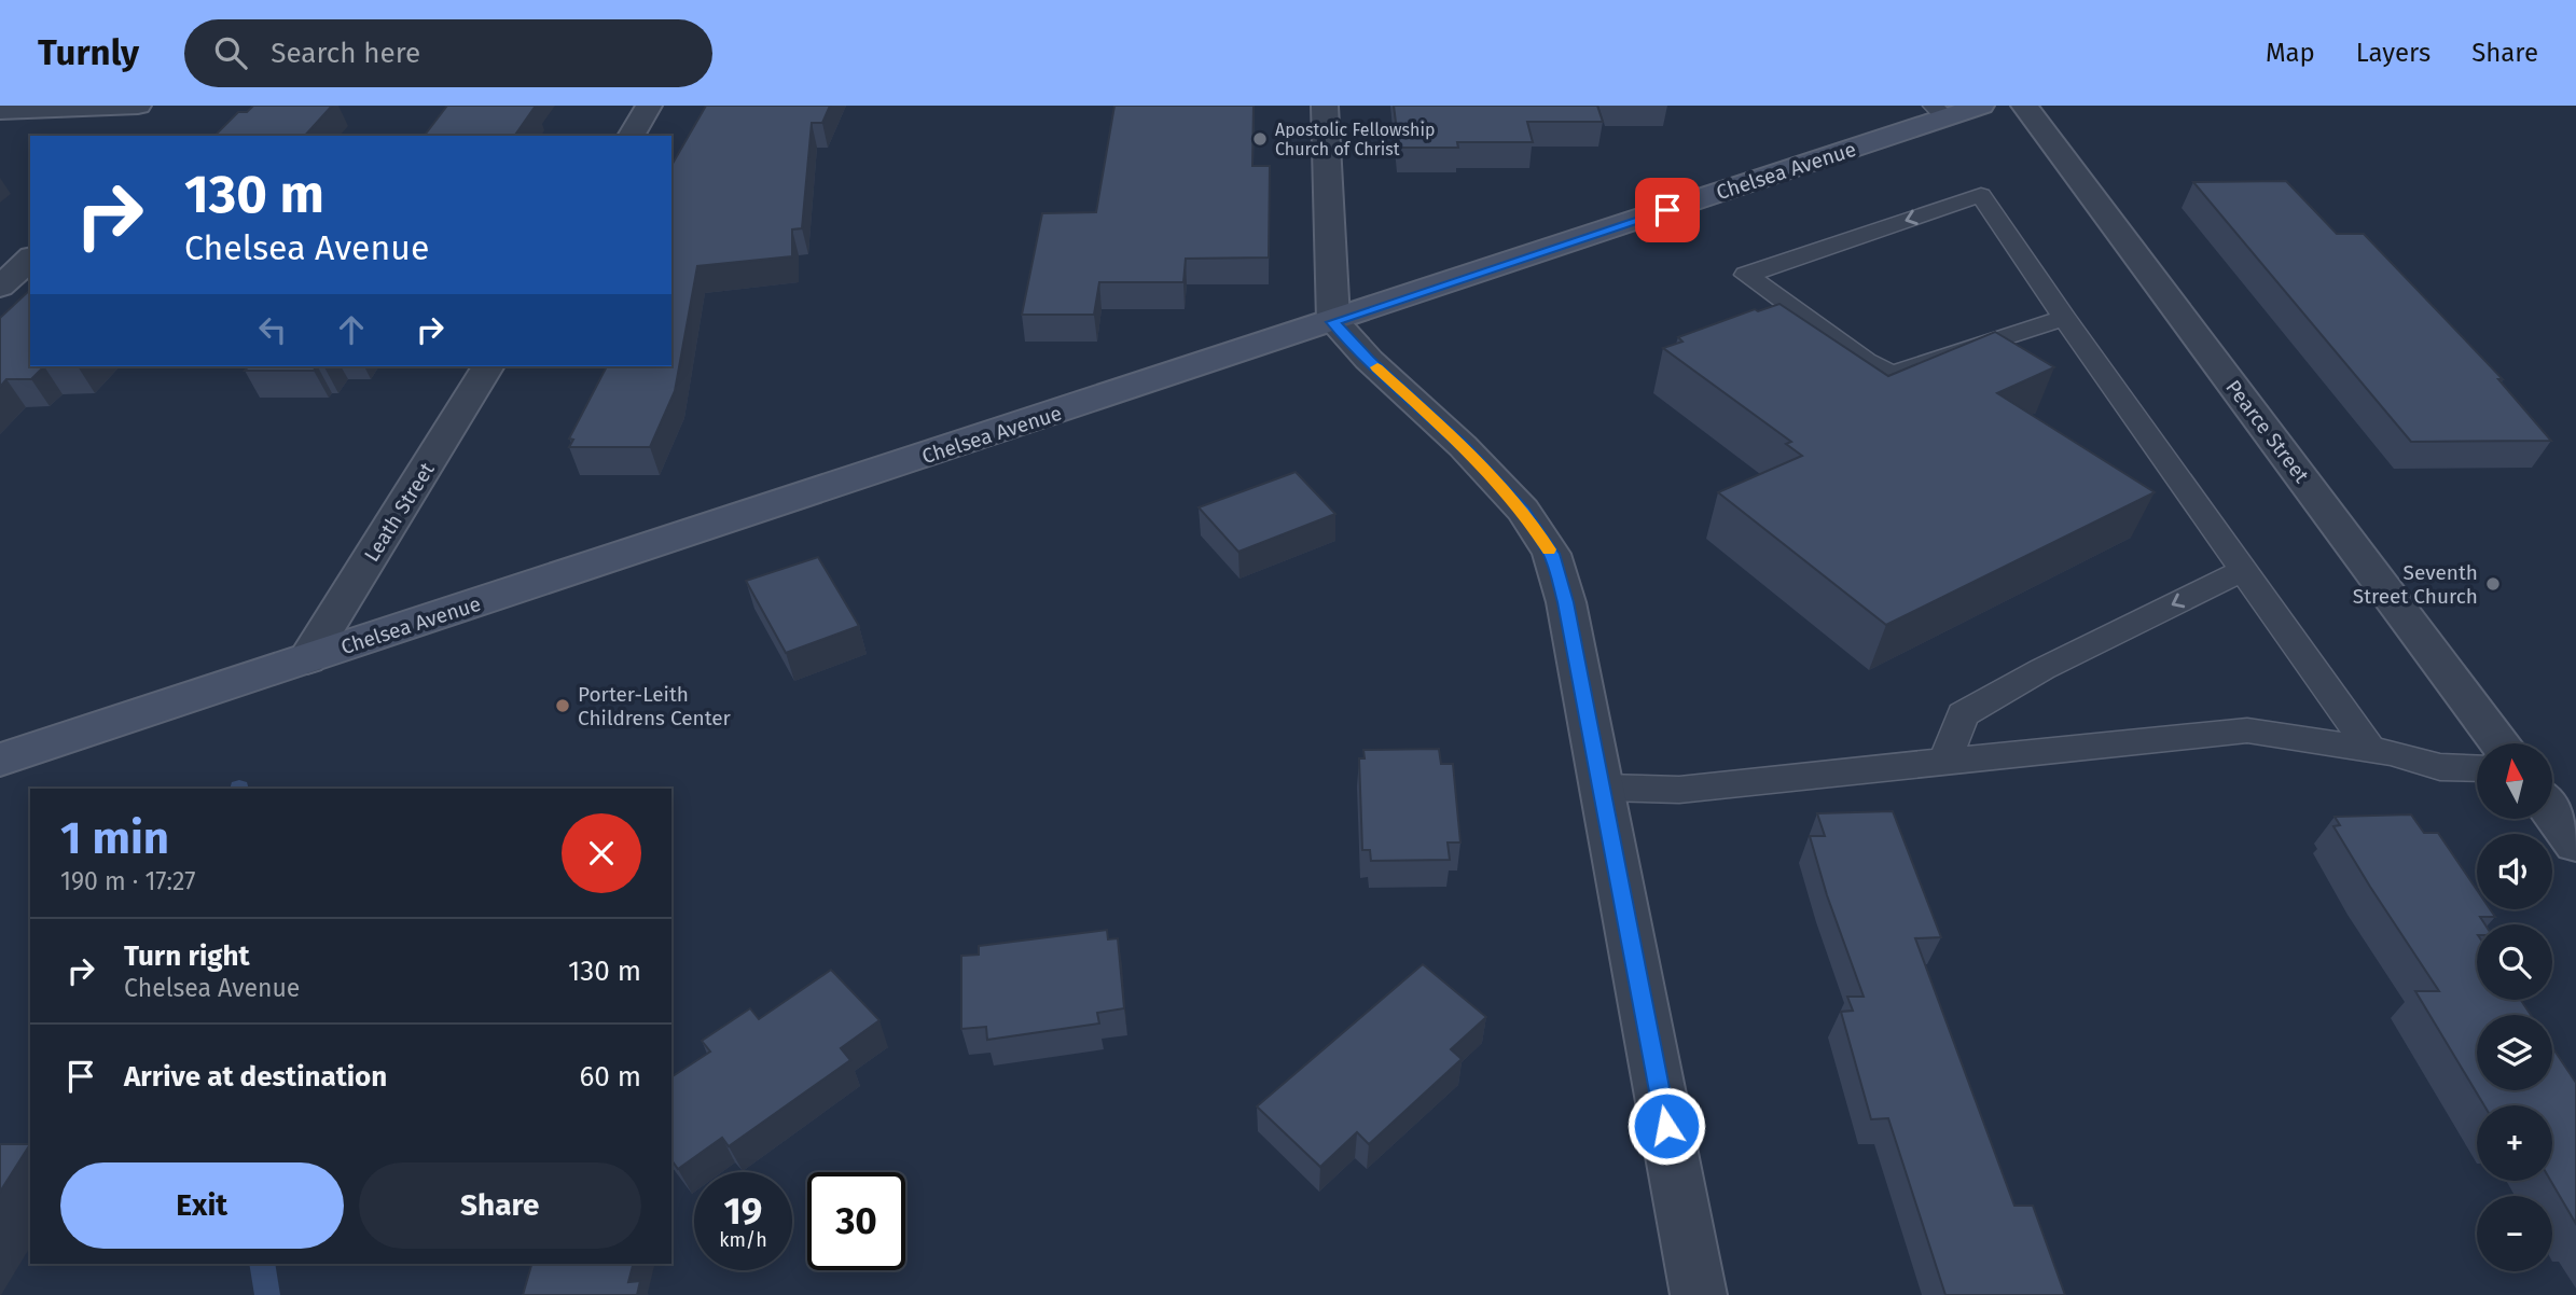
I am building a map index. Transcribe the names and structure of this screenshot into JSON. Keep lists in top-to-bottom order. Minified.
{"streets":{"main road":["Chelsea Avenue"],"street":["Pearce Street","Leath Street"]},"crossings":[["Chelsea Avenue","Leath Street"]],"places":["Apostolic Fellowship Church of Christ","Seventh Street Church","Porter-Leith Childrens Center"],"north":"top","page":{"header":"Turnly","search":"Search here","nav":["Map","Layers","Share"],"turn":["130 m","Chelsea Avenue"],"map_buttons":["+","−"],"heading":["1 min","190 m · 17:27"],"list":[{"name":"Turn right","note":"Chelsea Avenue","value":"130 m"},{"name":"Arrive at destination","value":"60 m"}],"buttons":["Exit","Share"],"speed":"19 km/h","limit":"30"}}
